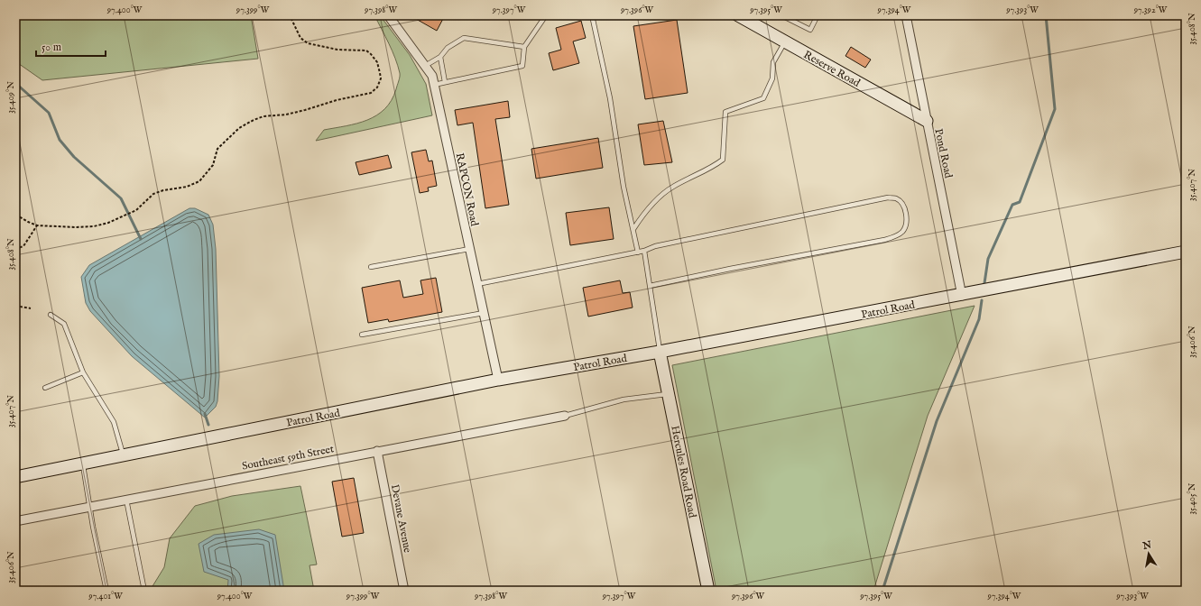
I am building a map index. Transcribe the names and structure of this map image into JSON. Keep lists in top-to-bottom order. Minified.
{"streets":{"street":["Reserve Road","Pond Road","RAPCON Road","Patrol Road","Southeast 59th Street","Hercules Road Road","Devane Avenue"]},"crossings":[["Reserve Road","Pond Road"],["Pond Road","Patrol Road"],["RAPCON Road","Patrol Road"],["Patrol Road","Hercules Road Road"],["Southeast 59th Street","Devane Avenue"]],"scale_bar":"50 m","north":"top","coordinates":["97.400°W","97.399°W","97.398°W","97.397°W","97.396°W","97.395°W","97.394°W","97.393°W","97.392°W","35.408°N","35.409°N","35.407°N","35.406°N","35.405°N","97.401°W"]}
